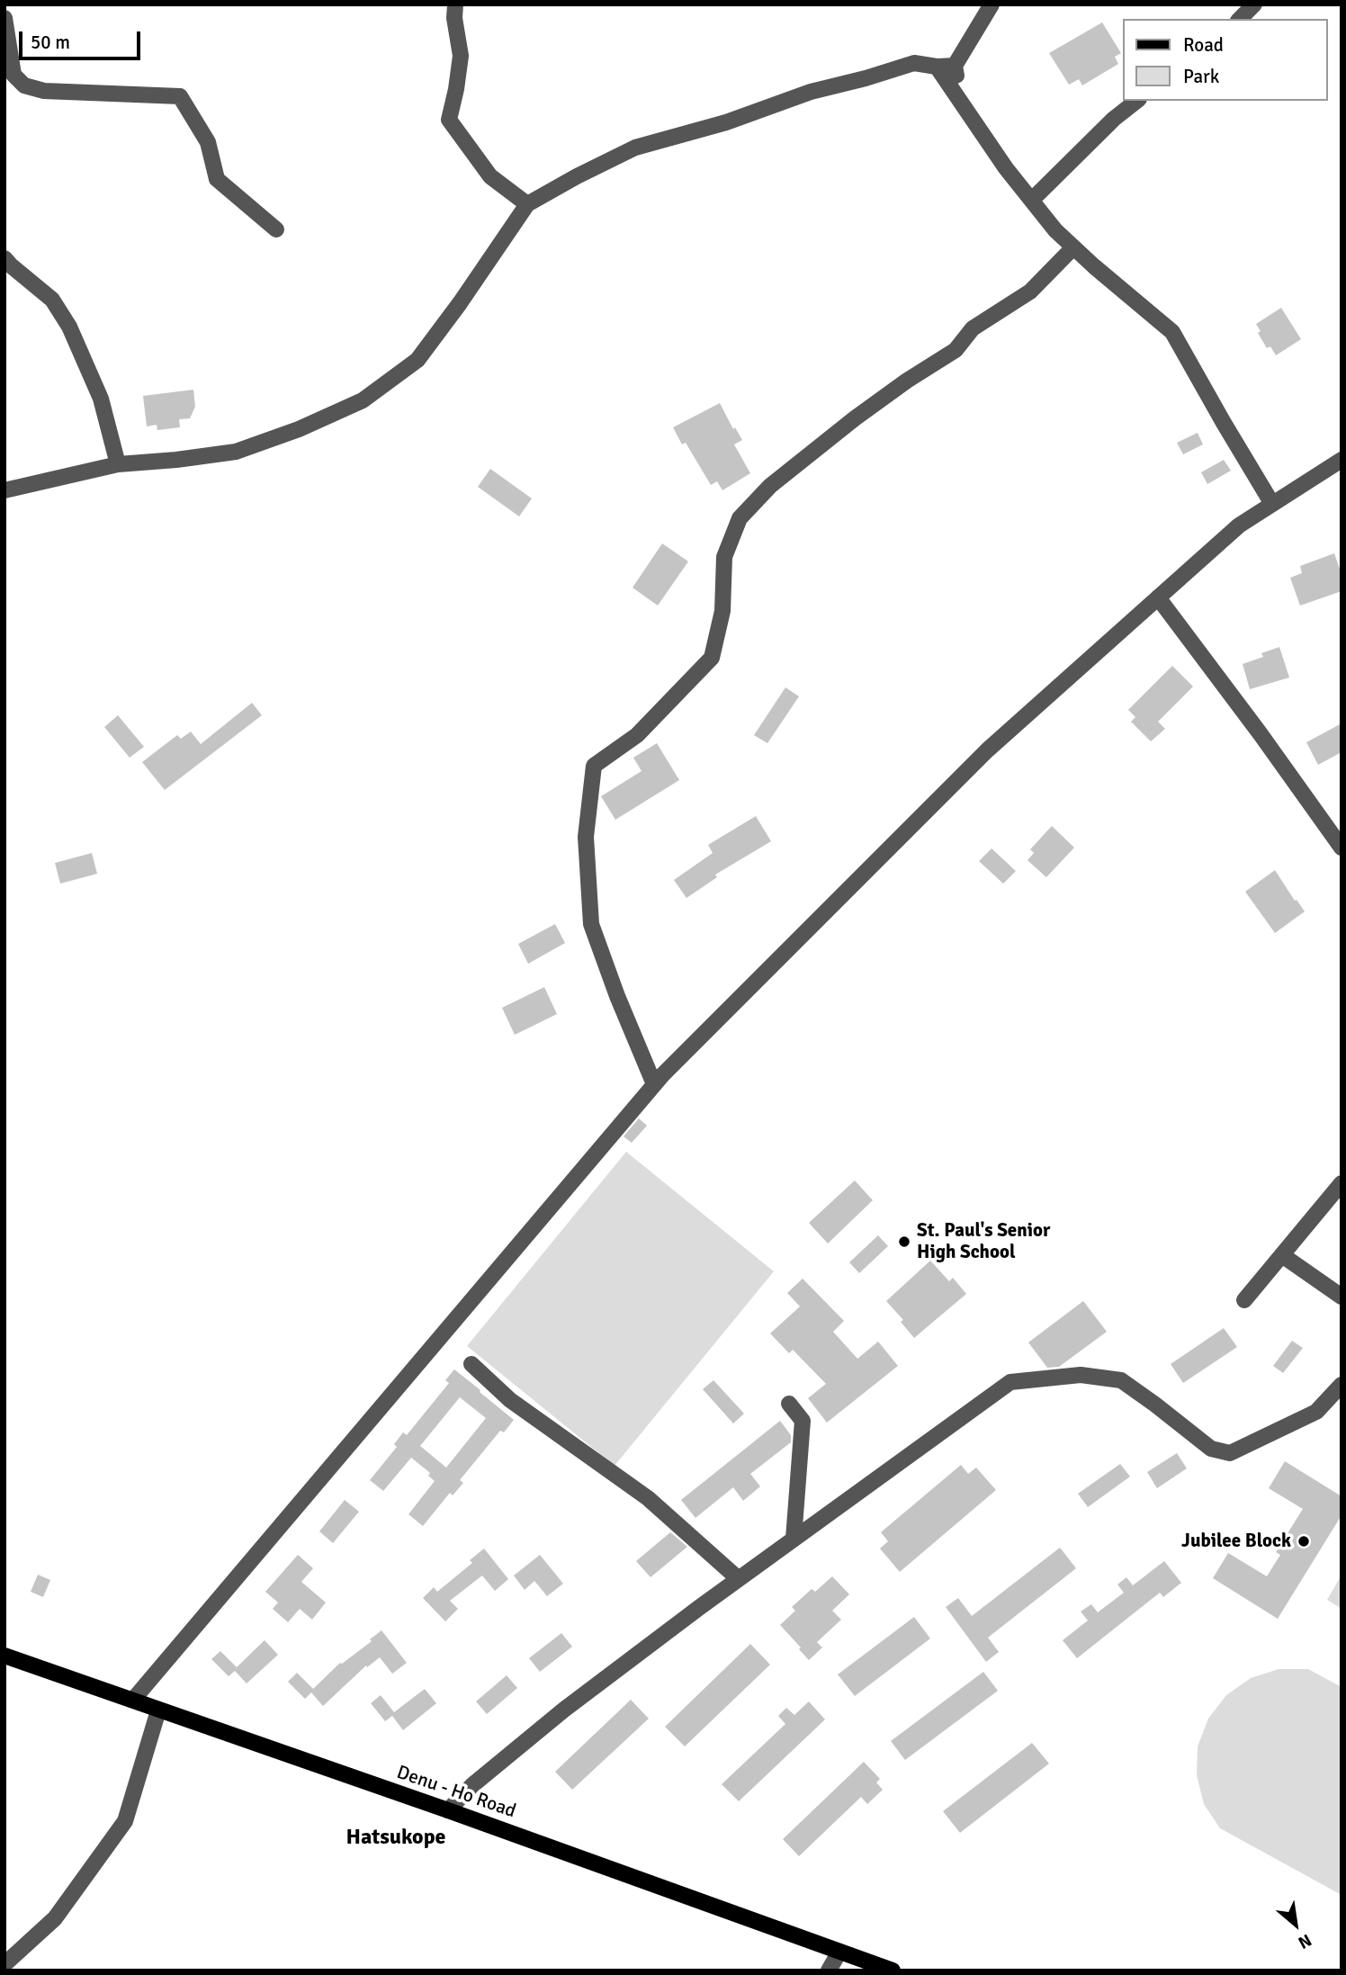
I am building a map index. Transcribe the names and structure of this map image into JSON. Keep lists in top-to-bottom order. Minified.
{"streets":{"main road":["Denu - Ho Road"]},"districts":["Hatsukope"],"places":["St. Paul's Senior High School","Jubilee Block"],"legend":["Road","Park"],"scale_bar":"50 m","north":"bottom right"}
